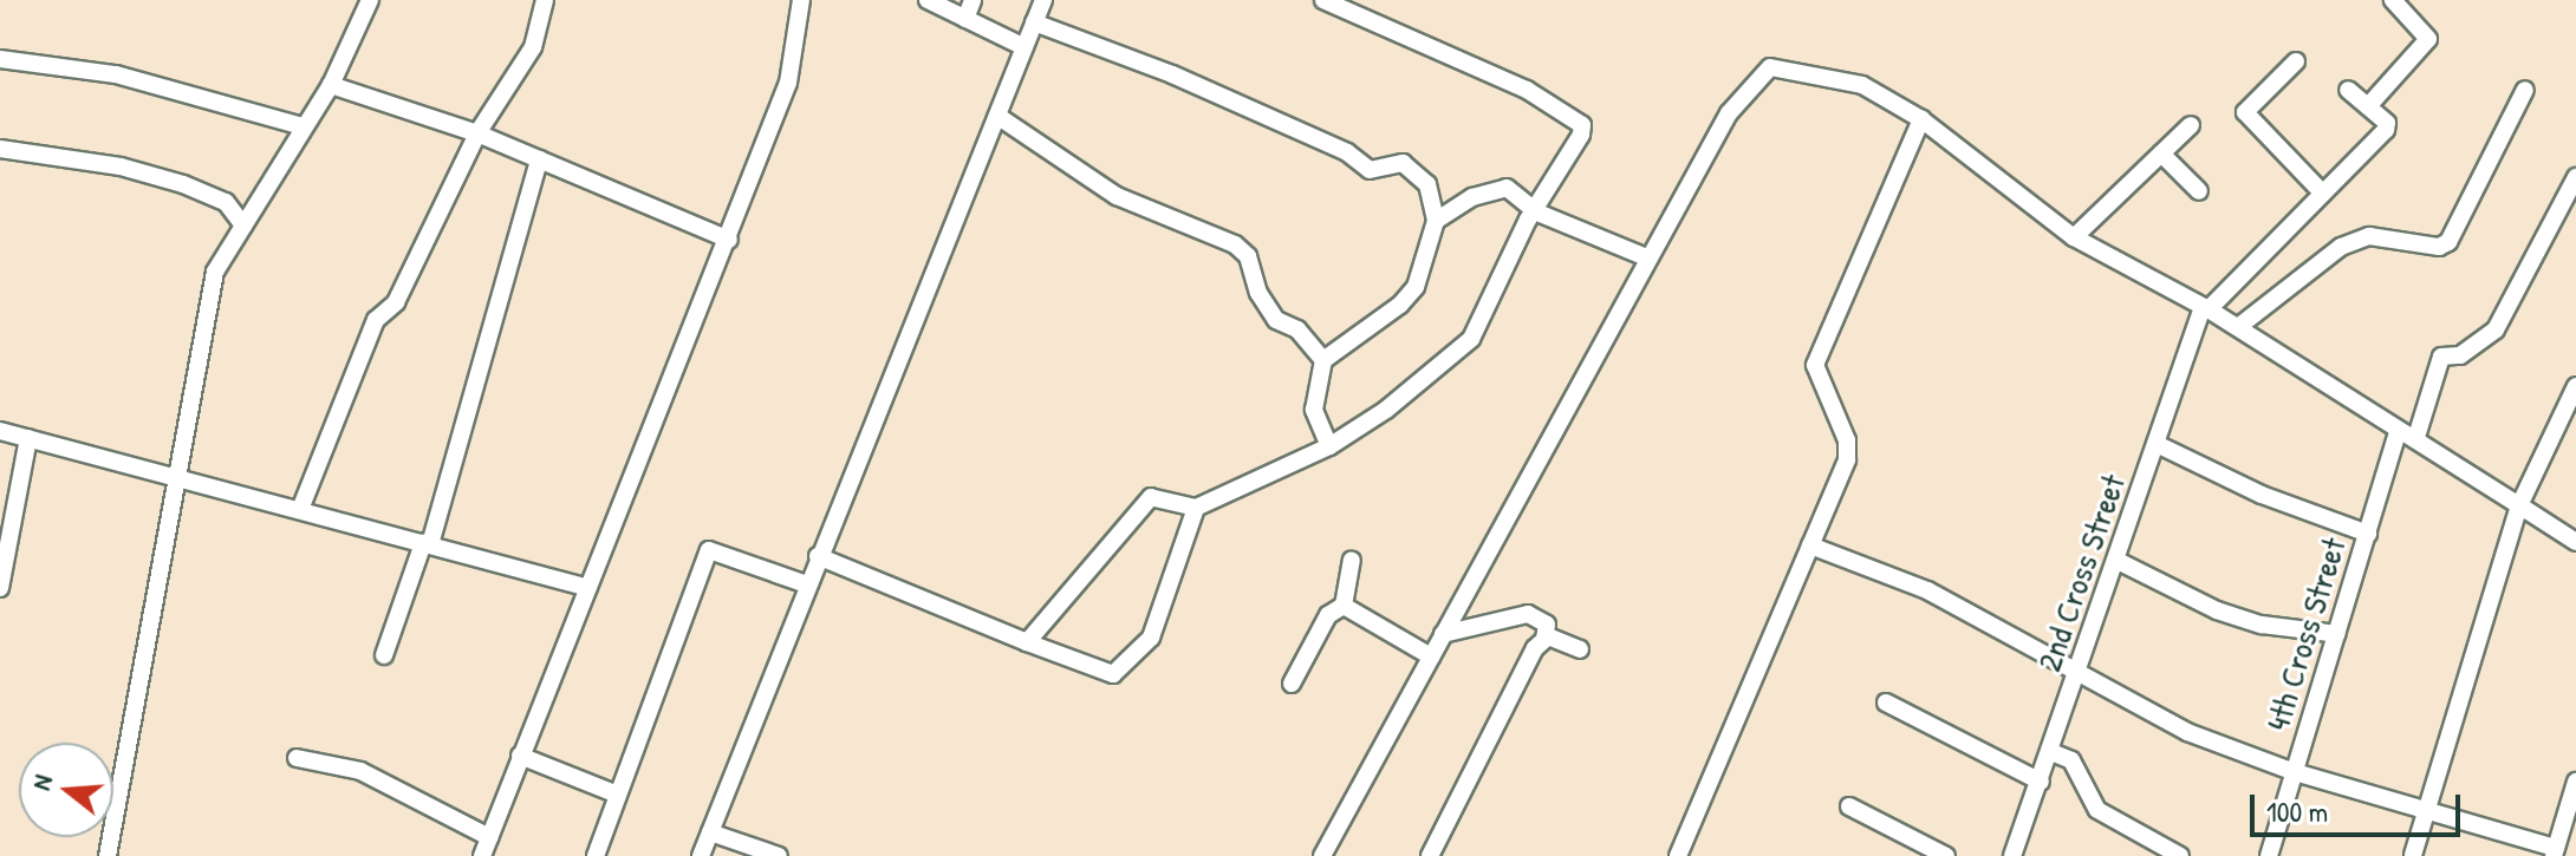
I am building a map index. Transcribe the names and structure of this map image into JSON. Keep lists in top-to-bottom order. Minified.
{"streets":{"street":["2nd Cross Street","4th Cross Street"]},"scale_bar":"100 m","north":"left"}
